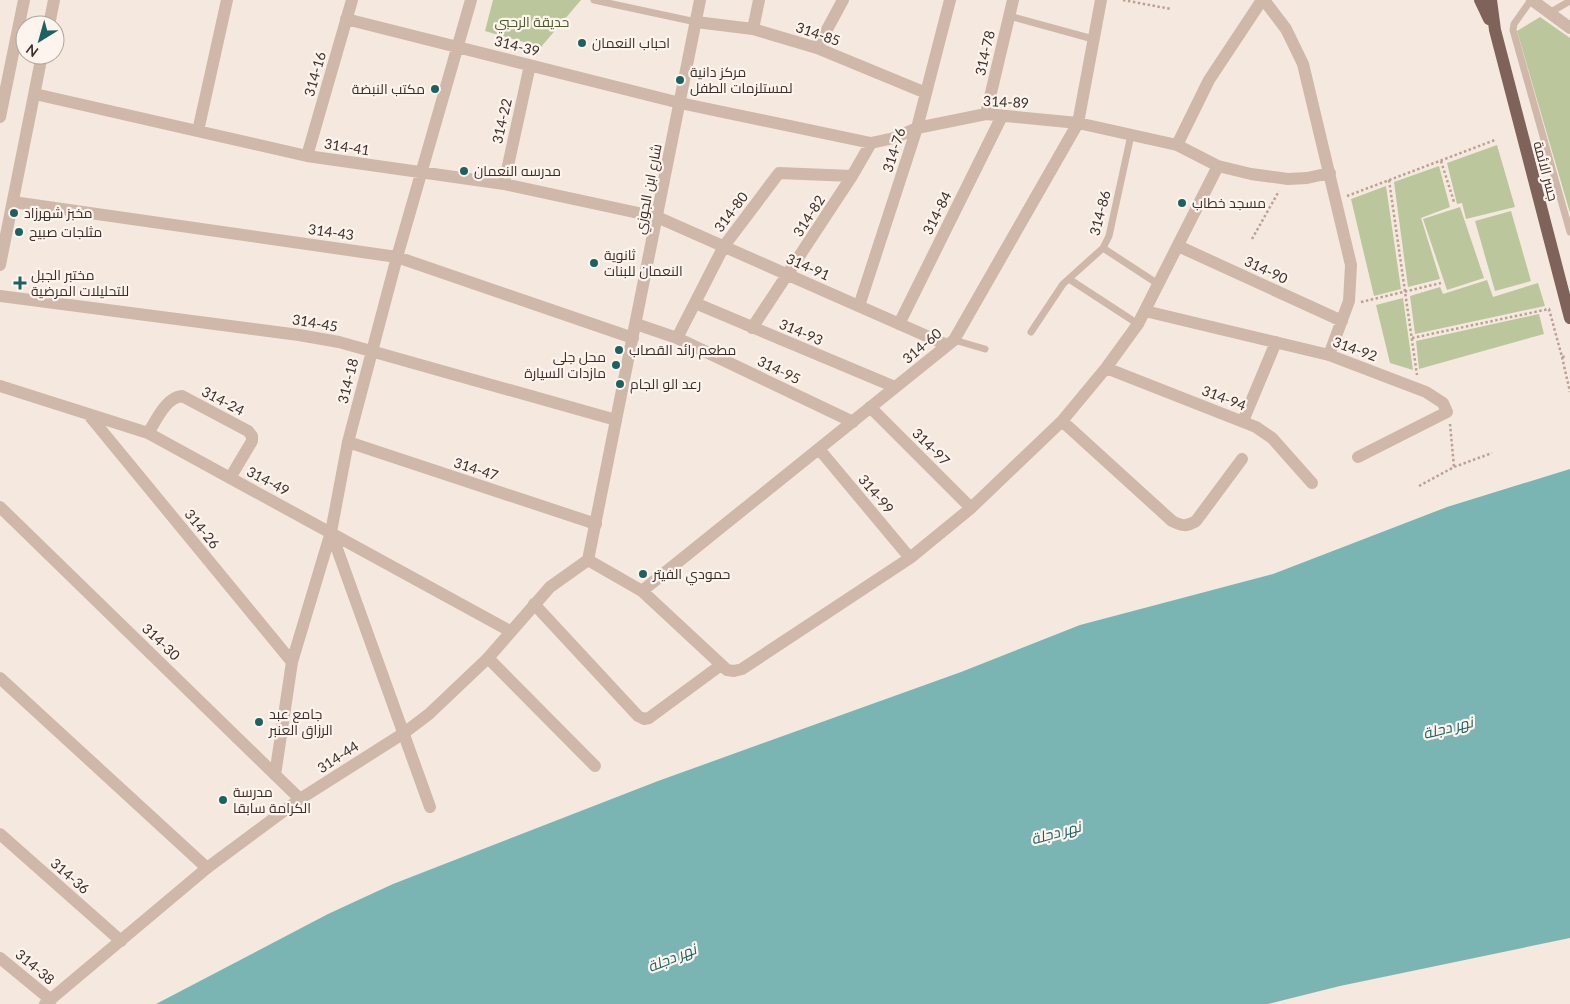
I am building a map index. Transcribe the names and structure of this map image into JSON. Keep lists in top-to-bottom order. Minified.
{"streets":{"main road":["جسر الائمة"],"street":["314-85","314-39","314-78","314-16","314-89","314-22","314-41","314-76","شارع ابن الجوزي","314-80","314-84","314-82","314-43","314-91","314-90","314-45","314-93","314-60","314-92","314-95","314-18","314-94","314-24","314-97","314-47","314-49","314-99","314-26","314-30","314-44","314-36","314-38"],"lane":["314-86"]},"crossings":[["314-85","314-76"],["314-85","شارع ابن الجوزي"],["314-39","314-16"],["314-39","314-89"],["314-39","314-22"],["314-39","شارع ابن الجوزي"],["314-39","314-18"],["314-78","314-89"],["314-16","314-41"],["314-89","314-76"],["314-89","شارع ابن الجوزي"],["314-89","314-84"],["314-89","314-86"],["314-89","314-82"],["314-89","314-60"],["314-22","314-41"],["314-41","شارع ابن الجوزي"],["314-41","314-91"],["314-41","314-18"],["314-76","314-91"],["شارع ابن الجوزي","314-43"],["شارع ابن الجوزي","314-91"],["شارع ابن الجوزي","314-45"],["شارع ابن الجوزي","314-95"],["شارع ابن الجوزي","314-47"],["شارع ابن الجوزي","314-44"],["314-80","314-82"],["314-80","314-91"],["314-80","314-93"],["314-80","314-95"],["314-84","314-91"],["314-82","314-91"],["314-82","314-93"],["314-43","314-18"],["314-91","314-60"],["314-45","314-18"],["314-93","314-60"],["314-60","314-95"],["314-60","314-97"],["314-60","314-99"],["314-18","314-47"],["314-18","314-49"],["314-18","314-26"],["314-18","314-30"],["314-24","314-49"],["314-49","314-26"],["314-49","314-44"],["314-30","314-44"],["314-44","314-36"],["314-44","314-38"]],"water":["نهر دجلة"],"parks":["حديقة الرحبي"],"places":{"other":["احباب النعمان","مركز دانية لمستلزمات الطفل","مكتب النبضة","مدرسه النعمان","مسجد خطاب","مخبز شهرزاد","مثلجات صبيح","ثانوية النعمان للبنات","مطعم رائد القصاب","محل جلي مازدات السيارة","رعد الو الجام","حمودي الفيتر","جامع عبد الرزاق العنبر","مدرسة الكرامة سابقا"],"health":["مختبر الجبل للتحليلات المرضية"]},"north":"bottom left"}
